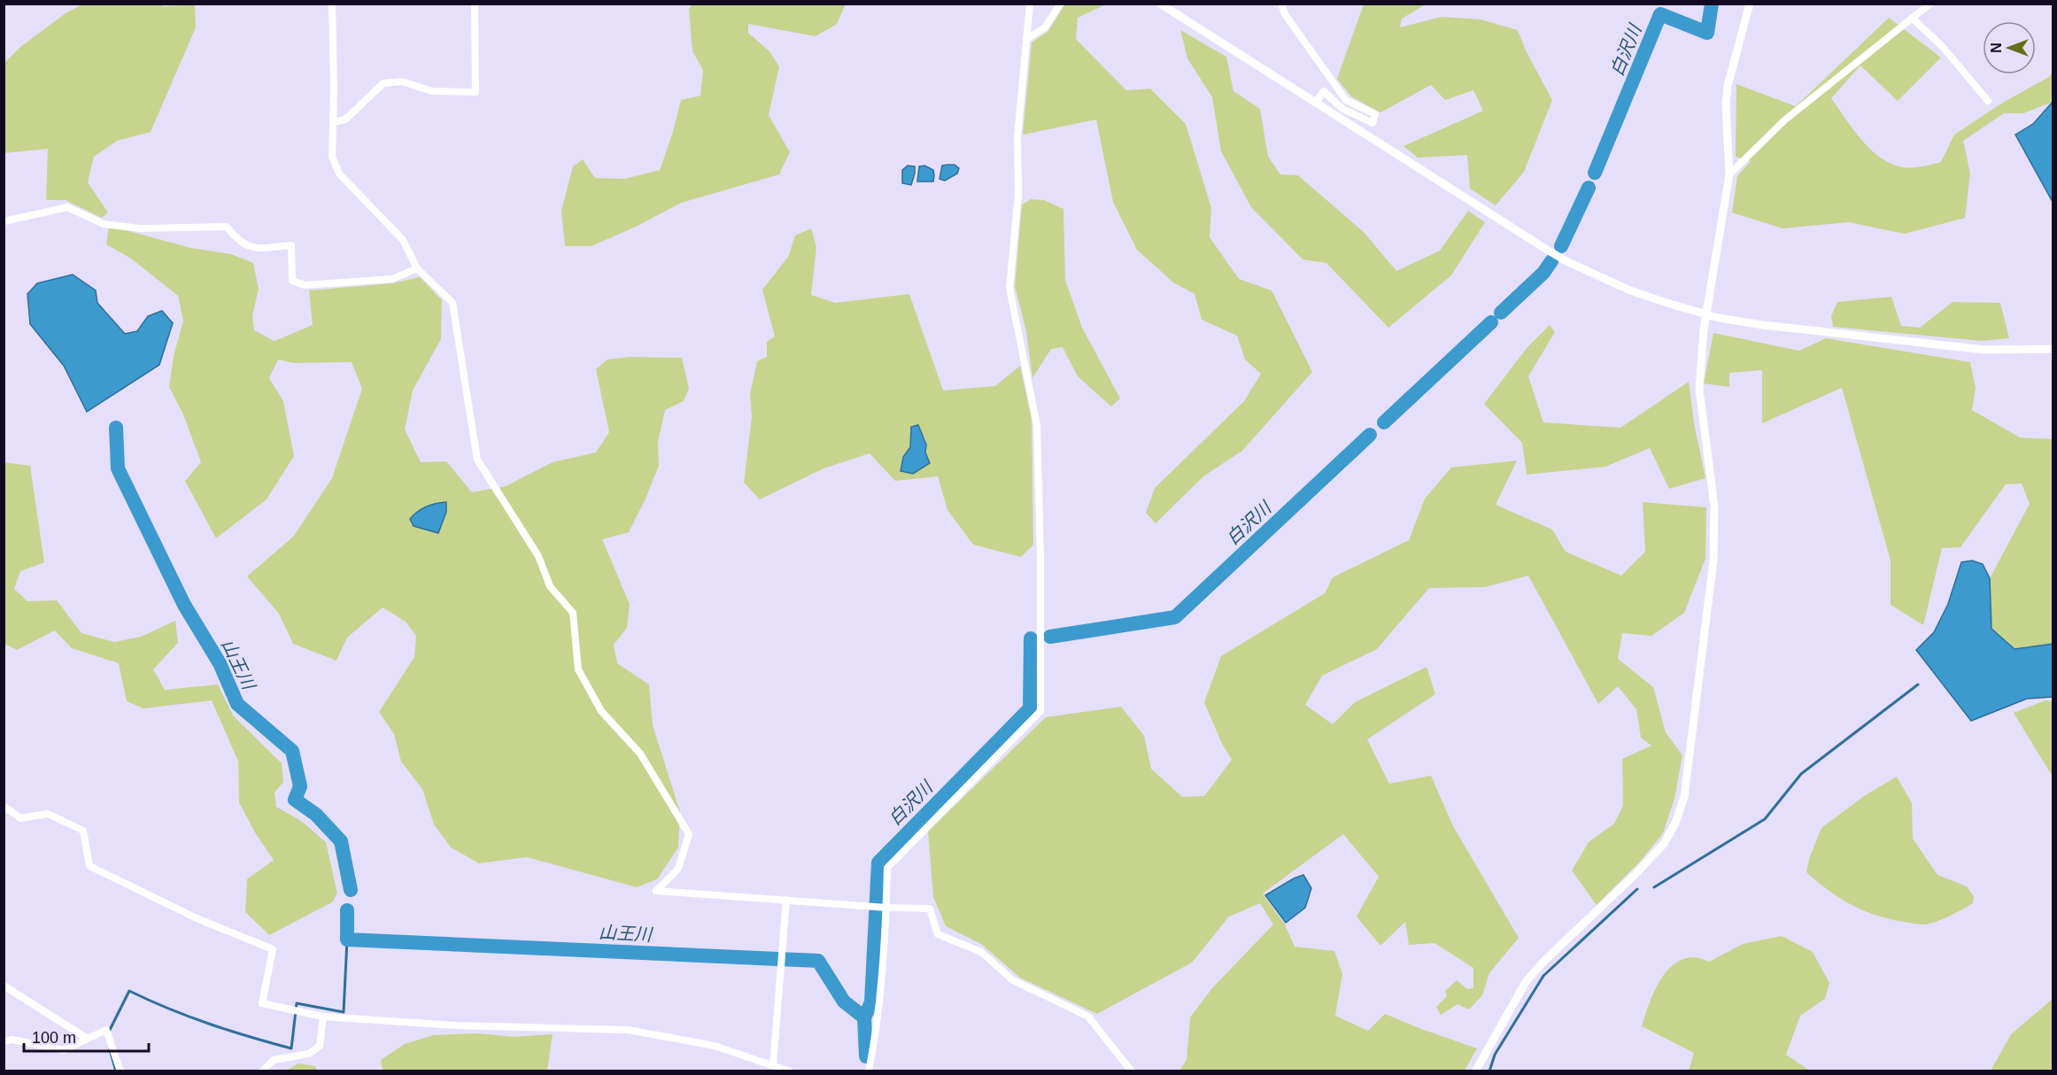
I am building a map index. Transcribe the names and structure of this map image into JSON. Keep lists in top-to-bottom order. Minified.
{"water":["白沢川","山王川"],"scale_bar":"100 m","north":"left"}
